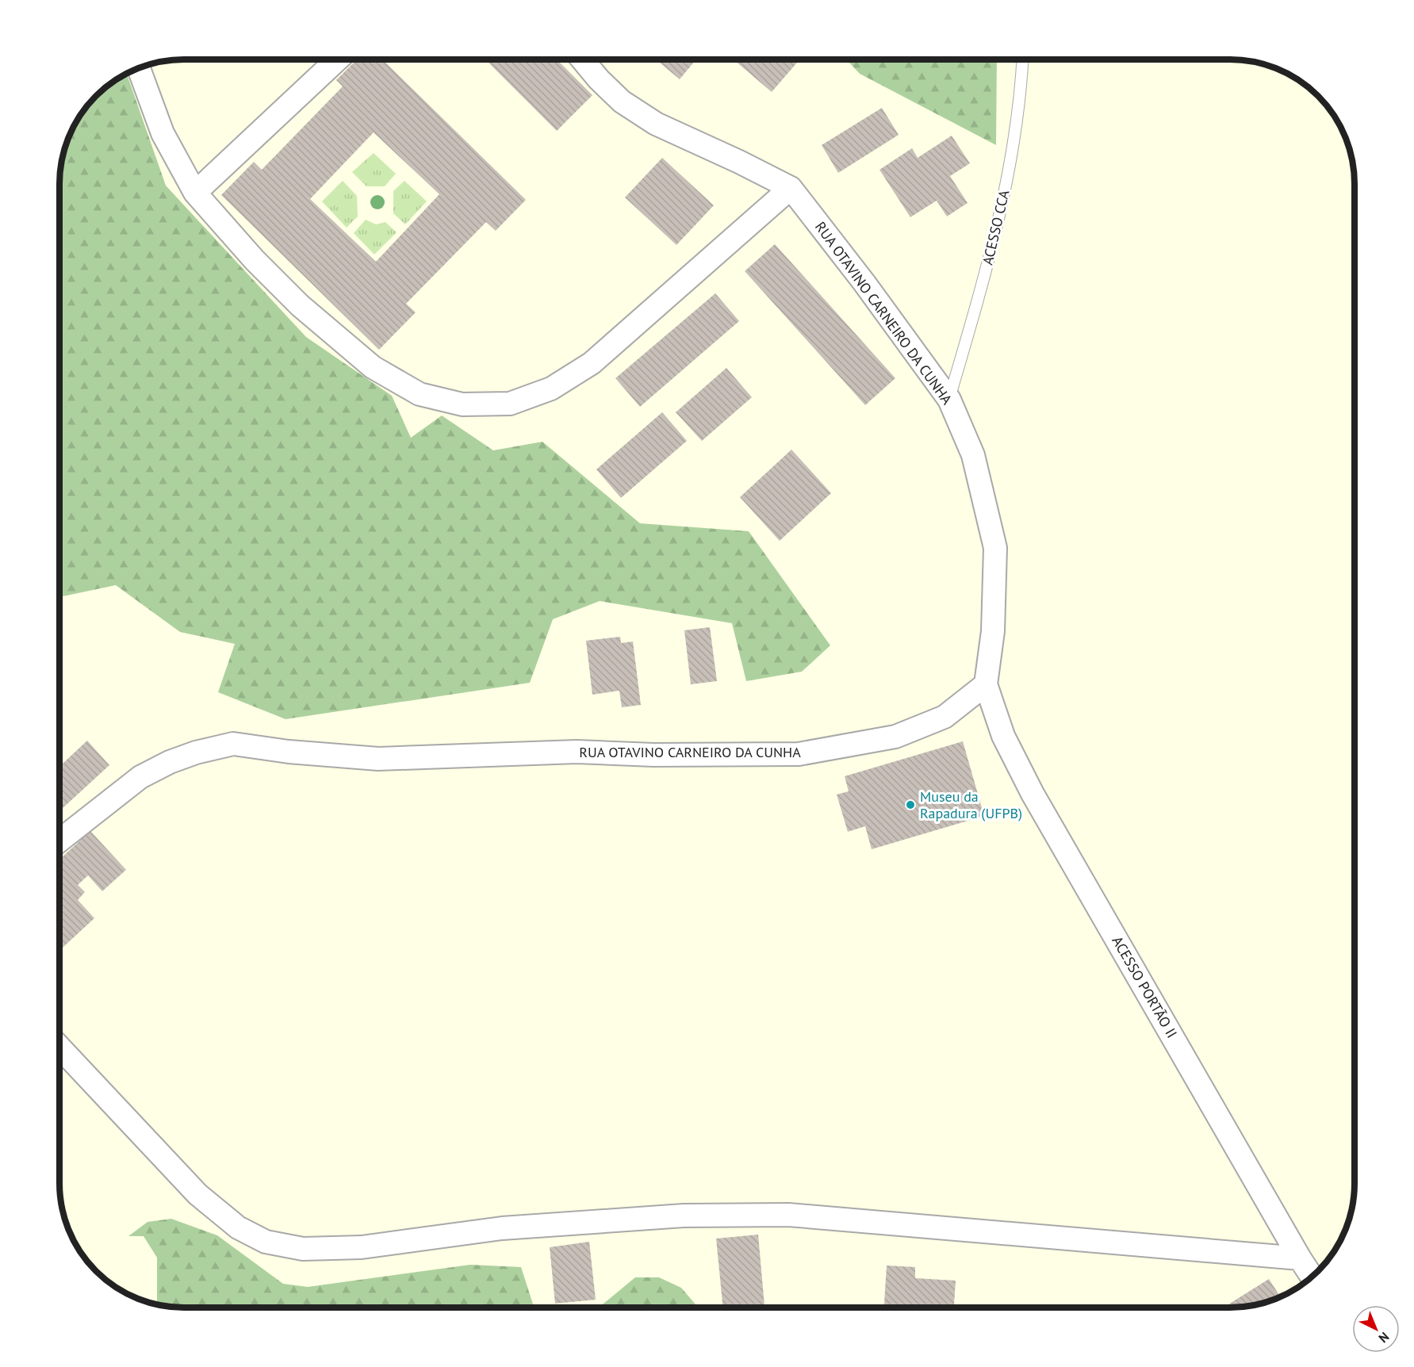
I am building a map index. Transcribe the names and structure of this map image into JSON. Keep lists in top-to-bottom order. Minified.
{"streets":{"street":["RUA OTAVINO CARNEIRO DA CUNHA","ACESSO PORTÃO II"],"lane":["ACESSO CCA"]},"crossings":[["ACESSO CCA","RUA OTAVINO CARNEIRO DA CUNHA"],["RUA OTAVINO CARNEIRO DA CUNHA","ACESSO PORTÃO II"]],"places":["Museu da Rapadura (UFPB)"],"north":"bottom right"}
